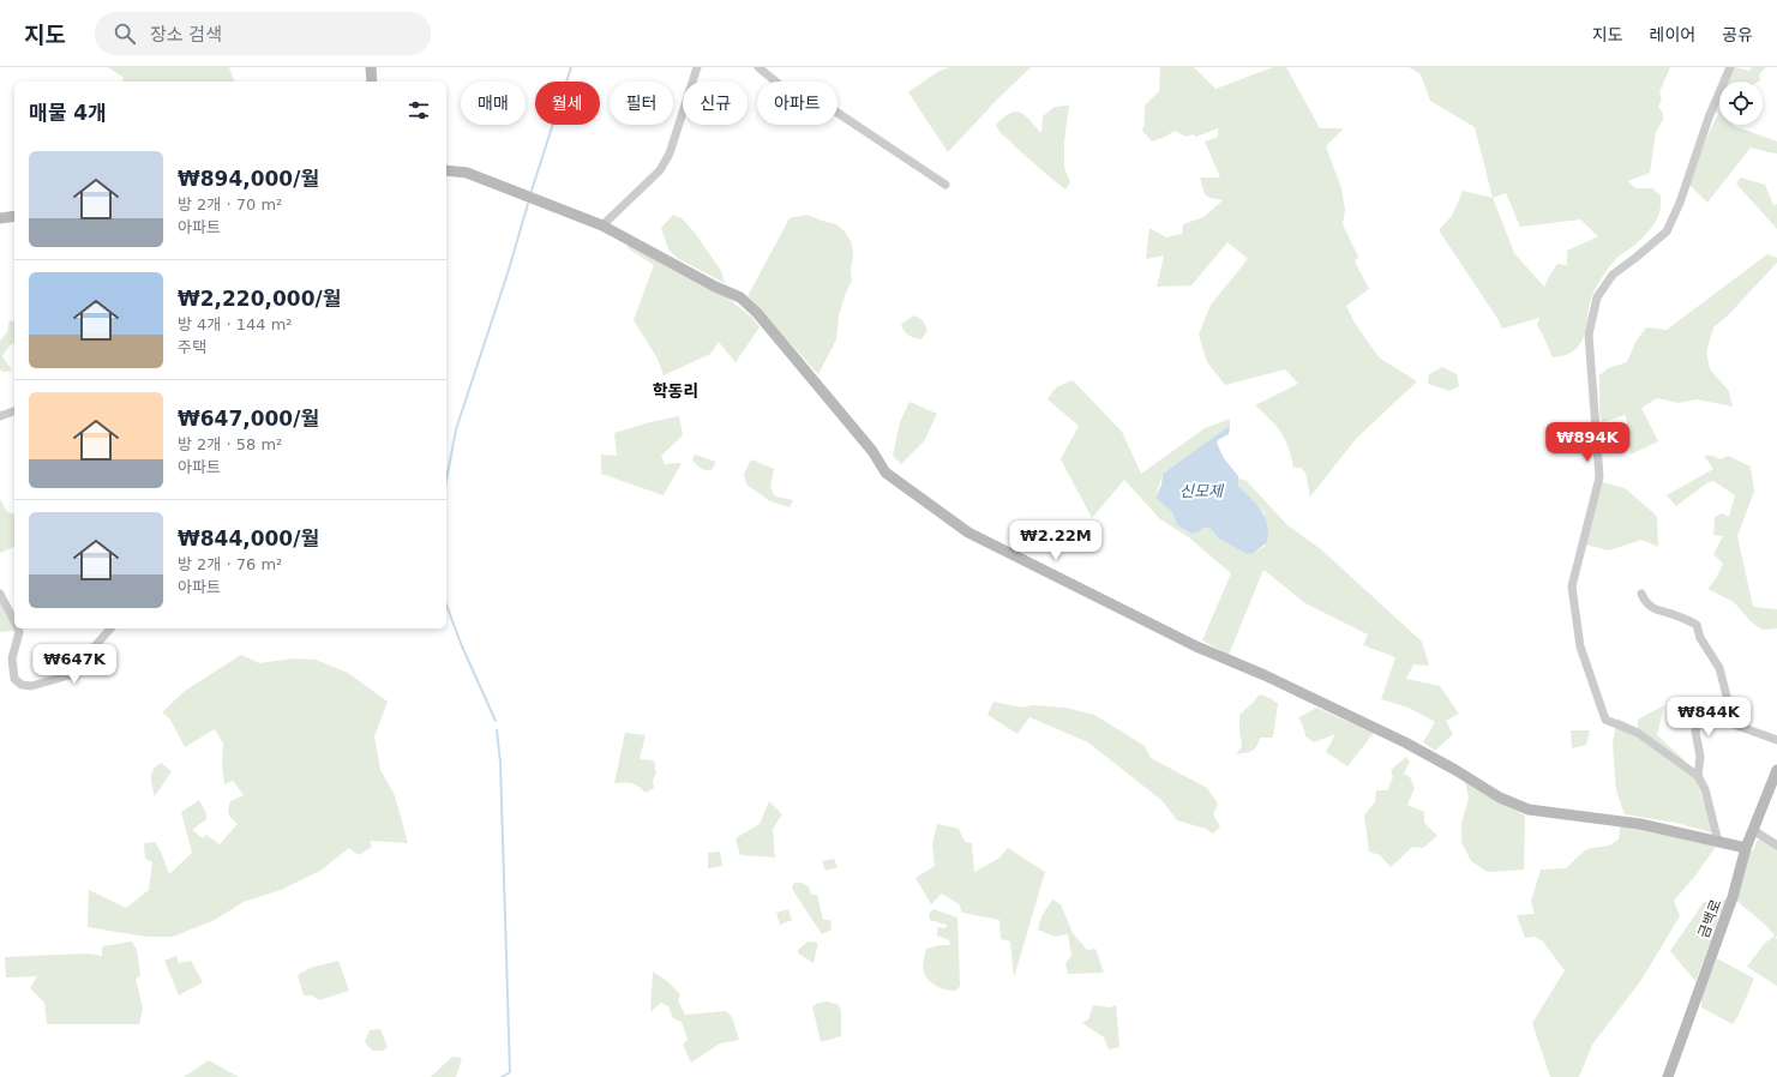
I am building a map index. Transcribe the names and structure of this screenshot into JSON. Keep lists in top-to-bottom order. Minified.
{"streets":{"street":["금백로"]},"districts":["학동리"],"water":["신모제"],"page":{"header":"지도","search":"장소 검색","nav":["지도","레이어","공유"],"chip":["매매","월세","필터","신규","아파트"],"heading":"매물 4개","list":[{"name":"₩894,000/월","note":"방 2개 · 70 m² · 아파트"},{"name":"₩2,220,000/월","note":"방 4개 · 144 m² · 주택"},{"name":"₩647,000/월","note":"방 2개 · 58 m² · 아파트"},{"name":"₩844,000/월","note":"방 2개 · 76 m² · 아파트"}],"price":["₩894K","₩2.22M","₩647K","₩844K"]}}
